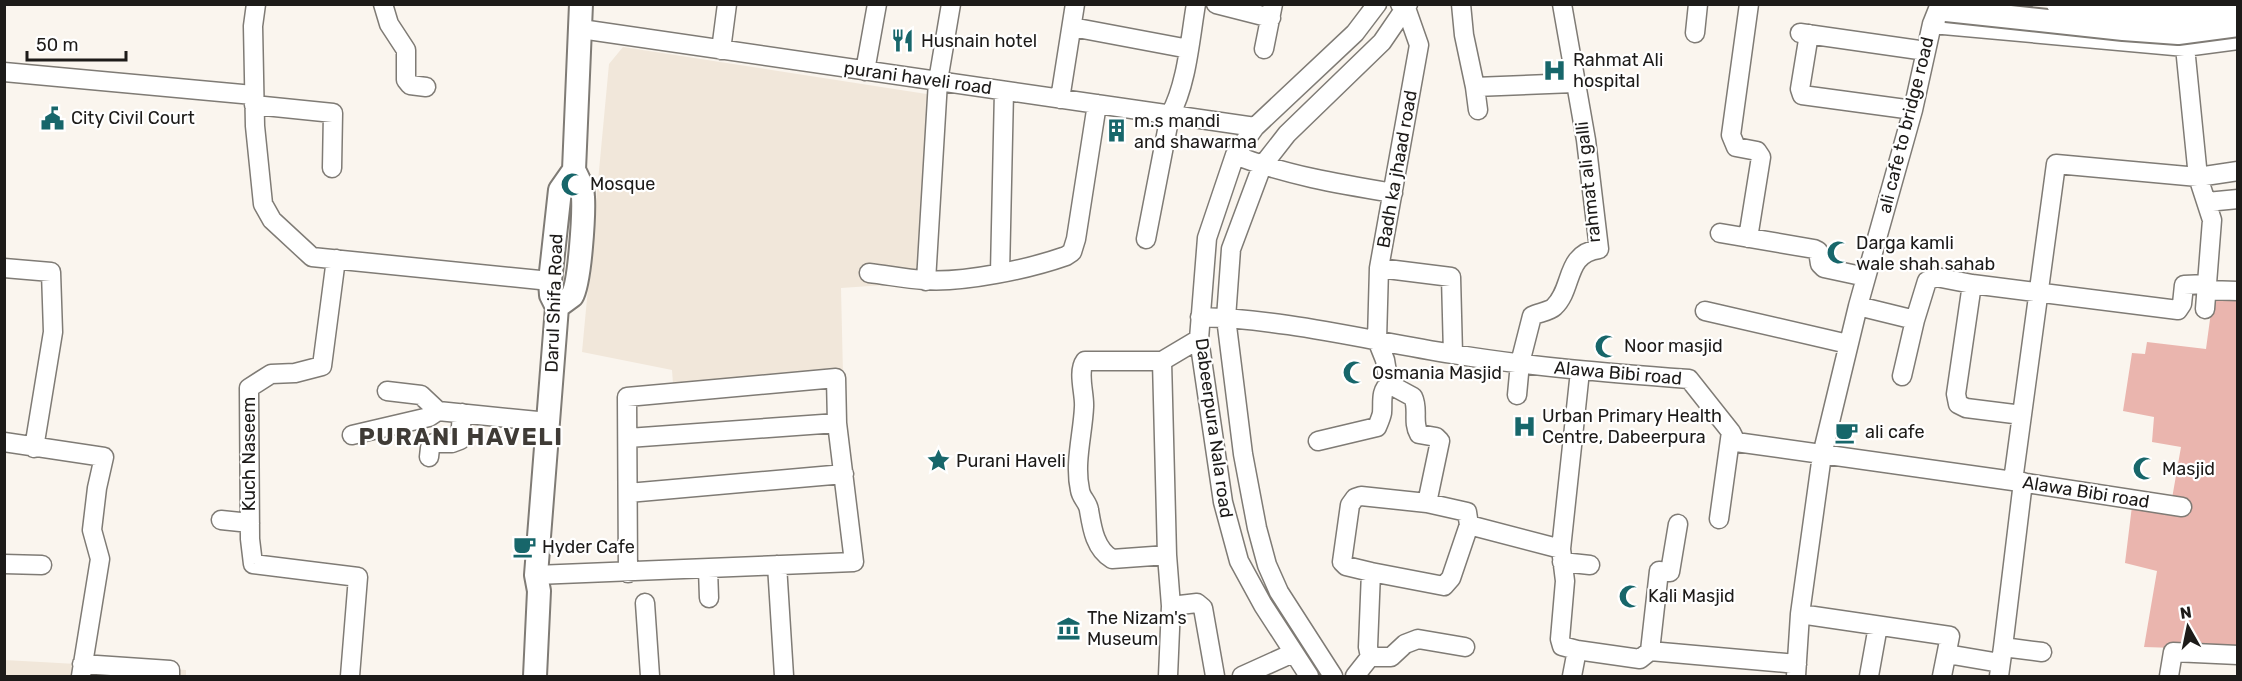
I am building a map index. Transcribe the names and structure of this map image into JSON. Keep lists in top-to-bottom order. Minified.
{"streets":{"main road":["Darul Shifa Road"],"street":["purani haveli road","ali cafe to bridge road","Badh ka jhaad road","rahmat ali galli","Alawa Bibi road","Dabeerpura Nala road","Kuch Naseem"]},"crossings":[["purani haveli road","Darul Shifa Road"],["purani haveli road","Dabeerpura Nala road"],["ali cafe to bridge road","Alawa Bibi road"],["Badh ka jhaad road","Alawa Bibi road"],["Badh ka jhaad road","Dabeerpura Nala road"],["rahmat ali galli","Alawa Bibi road"],["Alawa Bibi road","Dabeerpura Nala road"]],"districts":["PURANI HAVELI"],"places":{"restaurant":["Husnain hotel"],"hospital":["Rahmat Ali hospital","Urban Primary Health Centre, Dabeerpura"],"public building":["City Civil Court"],"building":["m.s mandi and shawarma"],"mosque":["Mosque","Darga kamli wale shah sahab","Noor masjid","Osmania Masjid","Masjid","Kali Masjid"],"cafe":["ali cafe","Hyder Cafe"],"place":["Purani Haveli"],"museum":["The Nizam's Museum"]},"scale_bar":"50 m","north":"top"}
